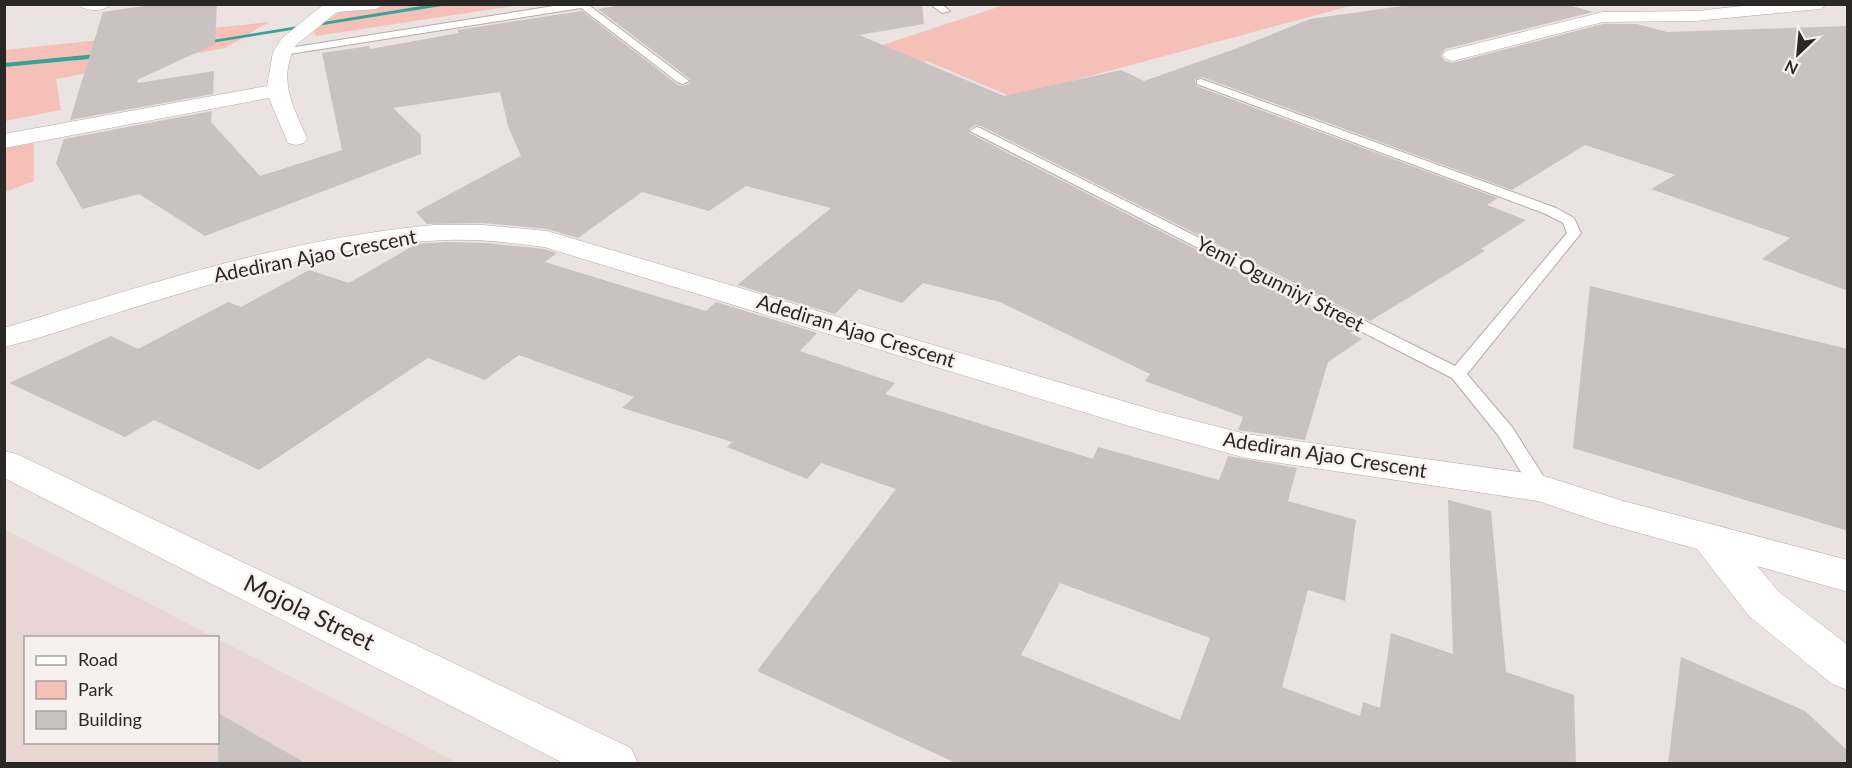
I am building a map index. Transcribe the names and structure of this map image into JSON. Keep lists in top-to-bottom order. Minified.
{"streets":{"street":["Adediran Ajao Crescent","Mojola Street"],"lane":["Yemi Ogunniyi Street"]},"crossings":[["Adediran Ajao Crescent","Yemi Ogunniyi Street"]],"legend":["Road","Park","Building"],"north":"bottom left"}
